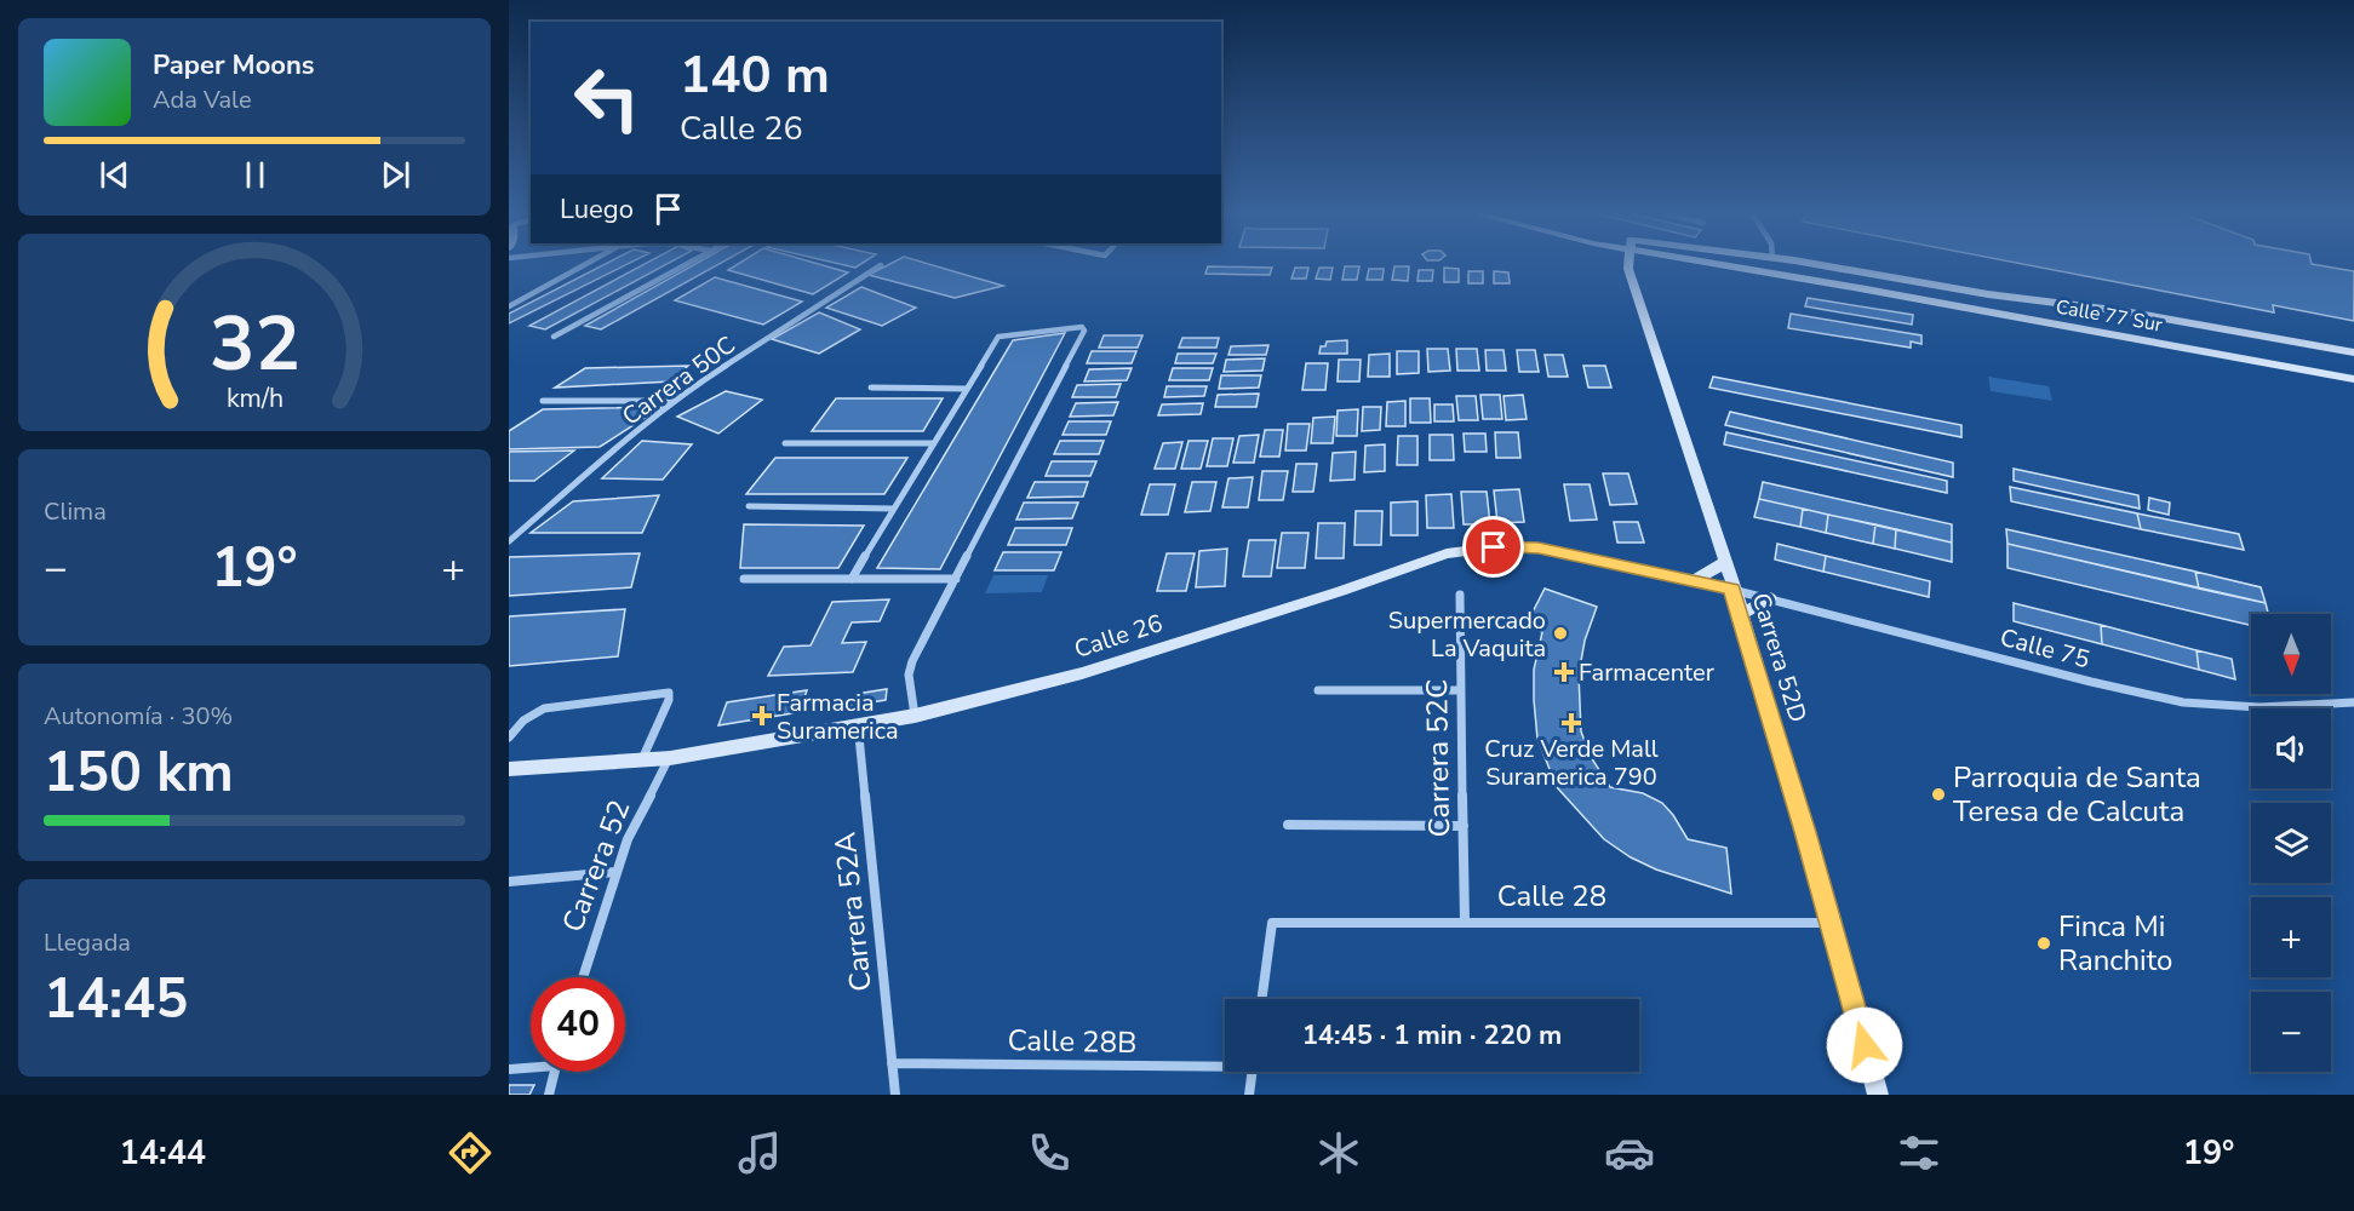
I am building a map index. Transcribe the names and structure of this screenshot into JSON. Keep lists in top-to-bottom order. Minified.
{"streets":{"street":["Calle 77 Sur","Carrera 50C","Calle 26","Calle 75","Carrera 52D","Carrera 52C","Carrera 52","Calle 28","Carrera 52A","Calle 28B"]},"crossings":[["Calle 26","Calle 75"],["Calle 26","Carrera 52D"],["Calle 26","Carrera 52"],["Calle 26","Carrera 52A"],["Calle 75","Carrera 52D"],["Carrera 52D","Calle 28"],["Carrera 52C","Calle 28"],["Carrera 52A","Calle 28B"]],"places":{"other":["Supermercado La Vaquita","Parroquia de Santa Teresa de Calcuta","Finca Mi Ranchito"],"health":["Farmacenter","Farmacia Suramerica","Cruz Verde Mall Suramerica 790"]},"north":"bottom","page":{"turn":["140 m","Calle 26"],"song":["Paper Moons","Ada Vale"],"then":"Luego","tile":["Clima",["Autonomía · 30%","150 km"],["Llegada","14:45"]],"heat":["−","19°","+"],"map_buttons":["+","−"],"limit":"40","trip":"14:45 · 1 min · 220 m","tabs":["14:44","19°"],"gauge":["32","km/h"]}}
